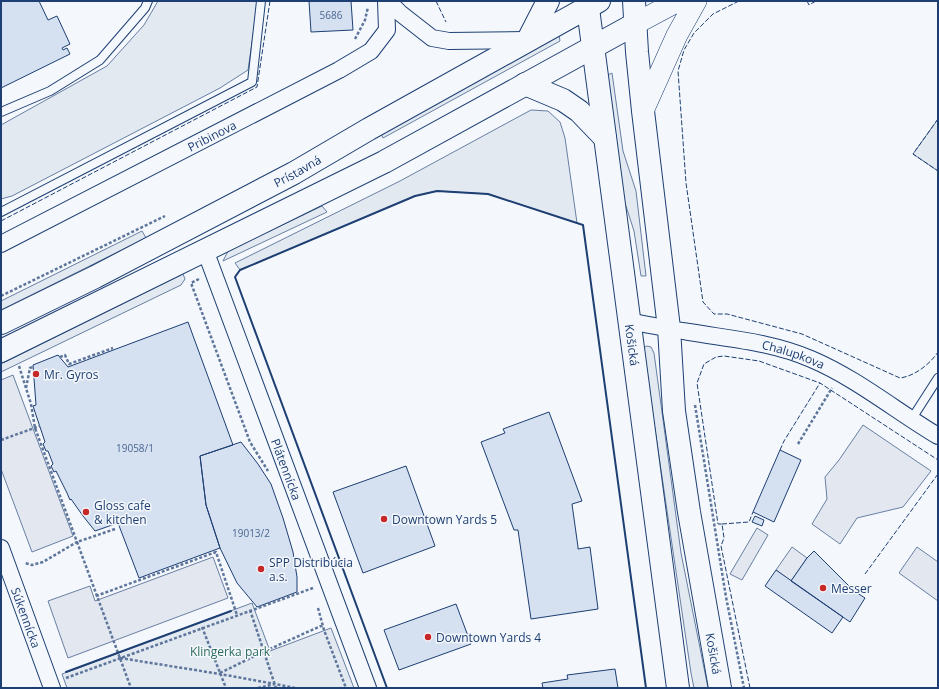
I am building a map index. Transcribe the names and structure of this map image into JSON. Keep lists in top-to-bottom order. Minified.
{"streets":{"main road":["Prístavná","Košická"],"street":["Pribinova","Chalupkova","Plátennícka","Súkennícka"]},"crossings":[["Prístavná","Košická"],["Košická","Chalupkova"]],"parks":["Klingerka park"],"places":["Mr. Gyros","Gloss cafe & kitchen","Downtown Yards 5","SPP Distribúcia a.s.","Messer","Downtown Yards 4"],"house_numbers":["5686","19058/1","19013/2"]}
